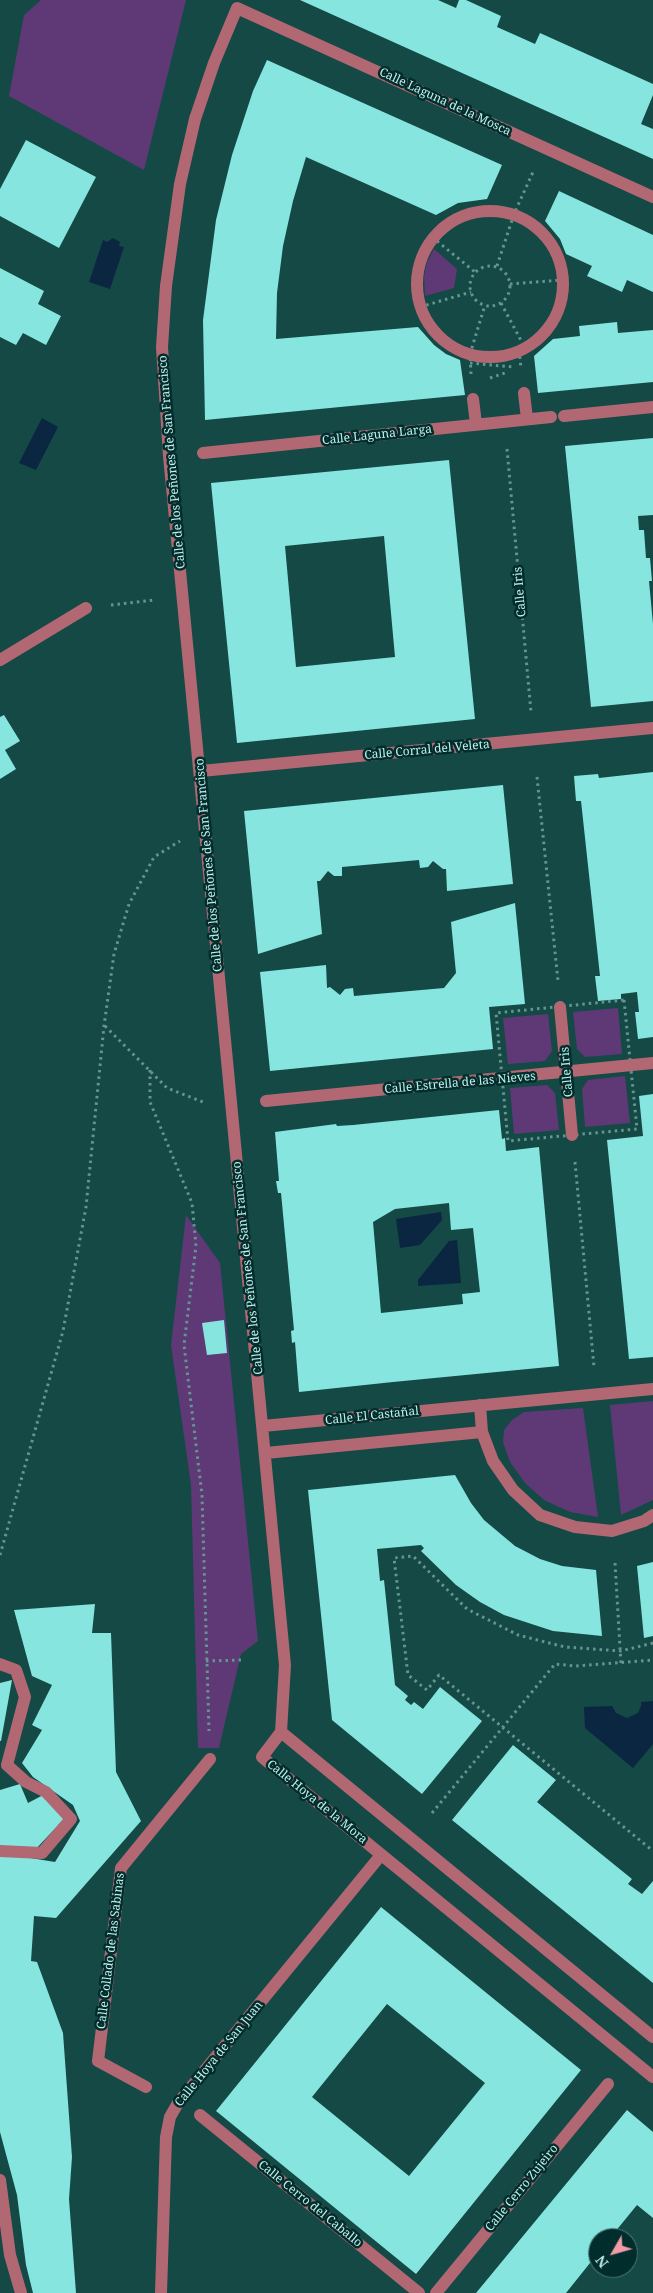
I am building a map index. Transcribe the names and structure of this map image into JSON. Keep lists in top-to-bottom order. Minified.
{"streets":{"street":["Calle Laguna de la Mosca","Calle Laguna Larga","Calle de los Peñones de San Francisco","Calle Iris","Calle Corral del Veleta","Calle Estrella de las Nieves","Calle El Castañal","Calle Hoya de la Mora","Calle Collado de las Sabinas","Calle Hoya de San Juan","Calle Cerro Zujeiro","Calle Cerro del Caballo"]},"crossings":[["Calle Laguna de la Mosca","Calle de los Peñones de San Francisco"],["Calle de los Peñones de San Francisco","Calle Corral del Veleta"],["Calle de los Peñones de San Francisco","Calle El Castañal"],["Calle de los Peñones de San Francisco","Calle Hoya de la Mora"],["Calle Iris","Calle Estrella de las Nieves"],["Calle Hoya de la Mora","Calle Hoya de San Juan"]],"north":"bottom left"}
